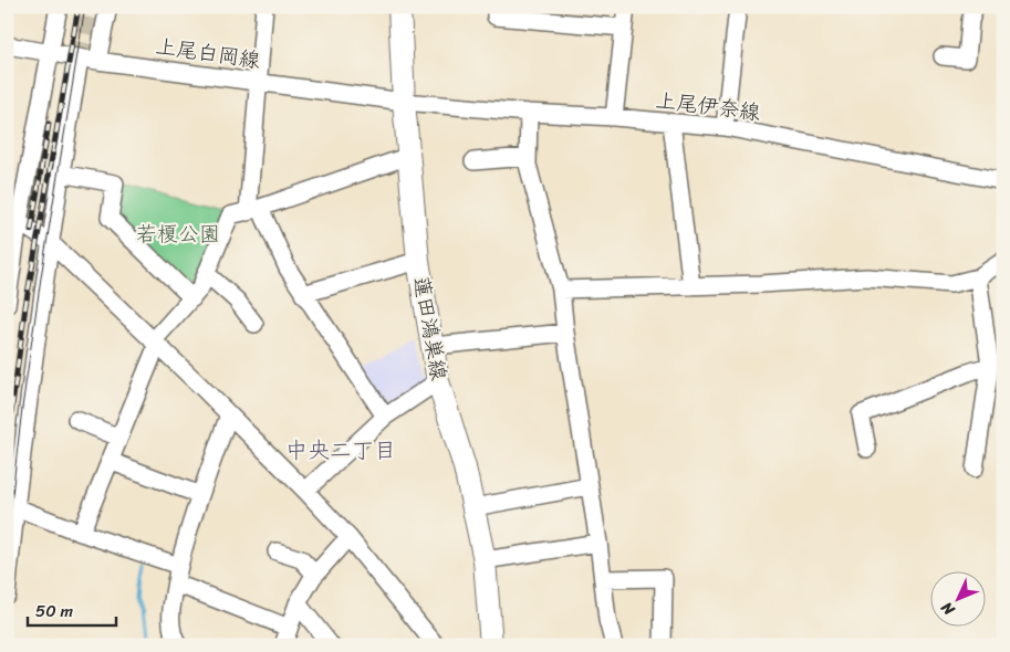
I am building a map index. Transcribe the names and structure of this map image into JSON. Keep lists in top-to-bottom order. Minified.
{"streets":{"main road":["蓮田鴻巣線"],"street":["上尾白岡線","上尾伊奈線"]},"crossings":[["上尾白岡線","上尾伊奈線"],["上尾白岡線","蓮田鴻巣線"],["上尾伊奈線","蓮田鴻巣線"]],"districts":["中央二丁目"],"parks":["若榎公園"],"scale_bar":"50 m","north":"bottom left"}
